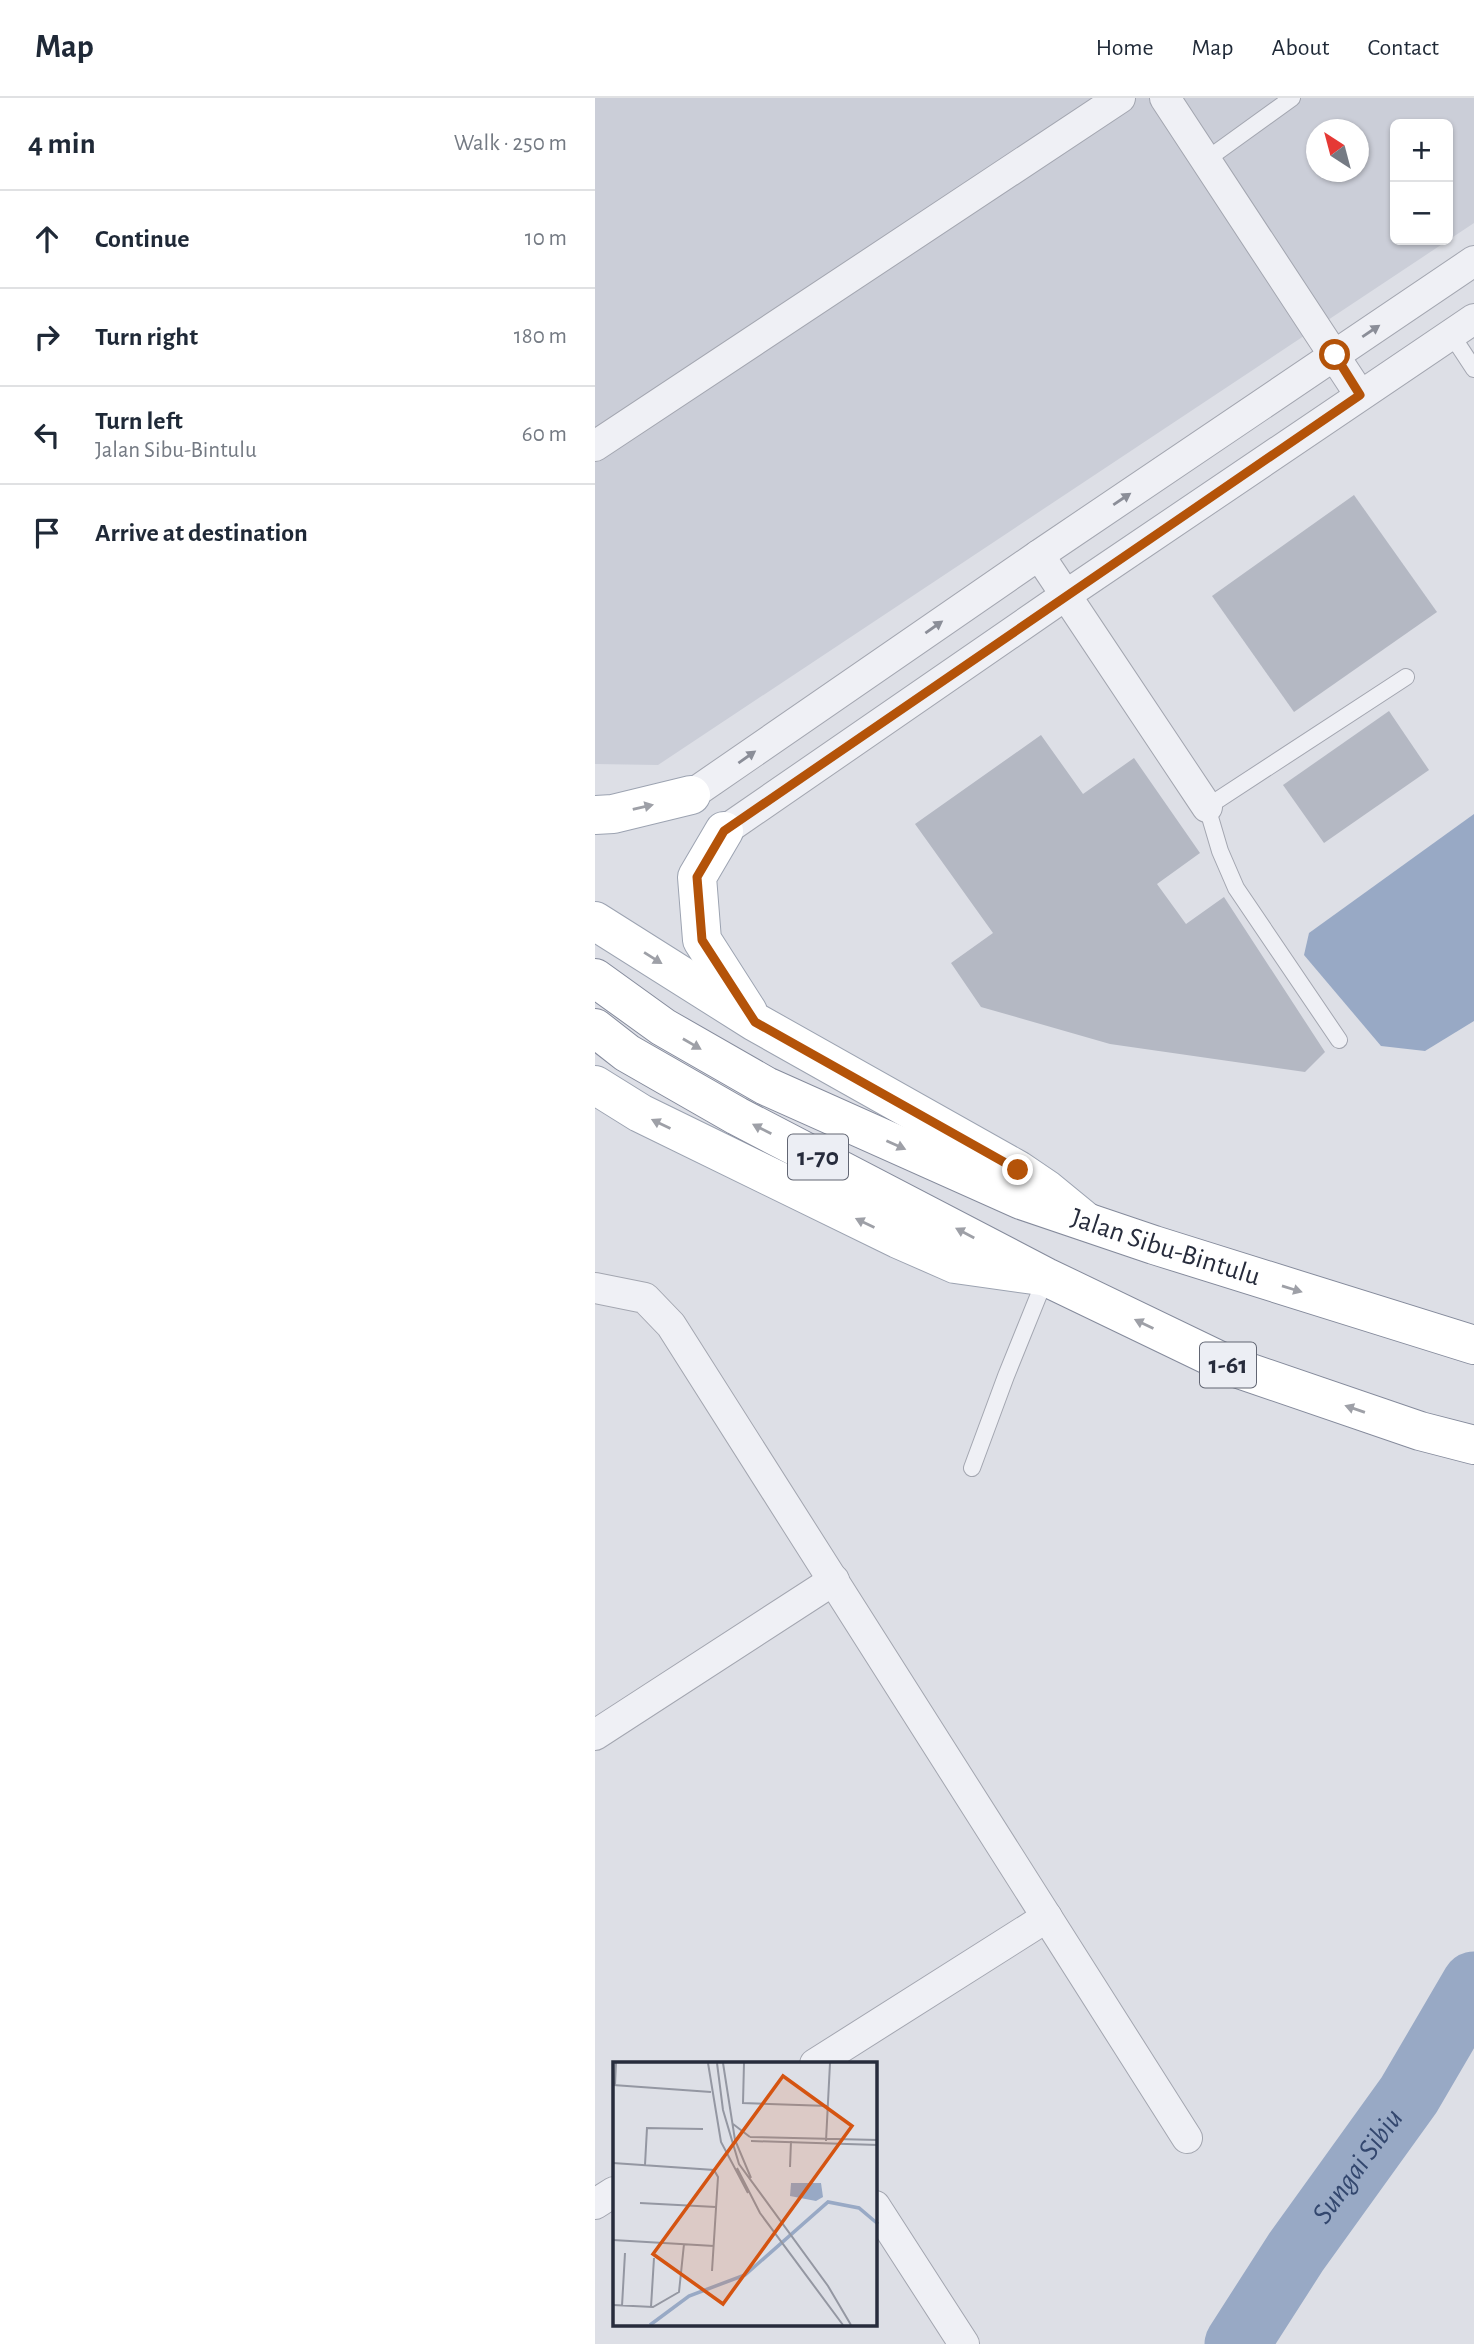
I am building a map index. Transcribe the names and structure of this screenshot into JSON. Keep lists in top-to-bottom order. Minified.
{"streets":{"main road":["1-70","Jalan Sibu-Bintulu","1-61"]},"crossings":[["1-70","Jalan Sibu-Bintulu"],["1-70","1-61"]],"water":["Sungai Sibiu"],"north":"top left","page":{"header":"Map","nav":["Home","Map","About","Contact"],"heading":["4 min","Walk · 250 m"],"map_buttons":["+","−"],"list":[["Continue","10 m"],["Turn right","180 m"],["Turn left","Jalan Sibu-Bintulu","60 m"],"Arrive at destination"]}}
